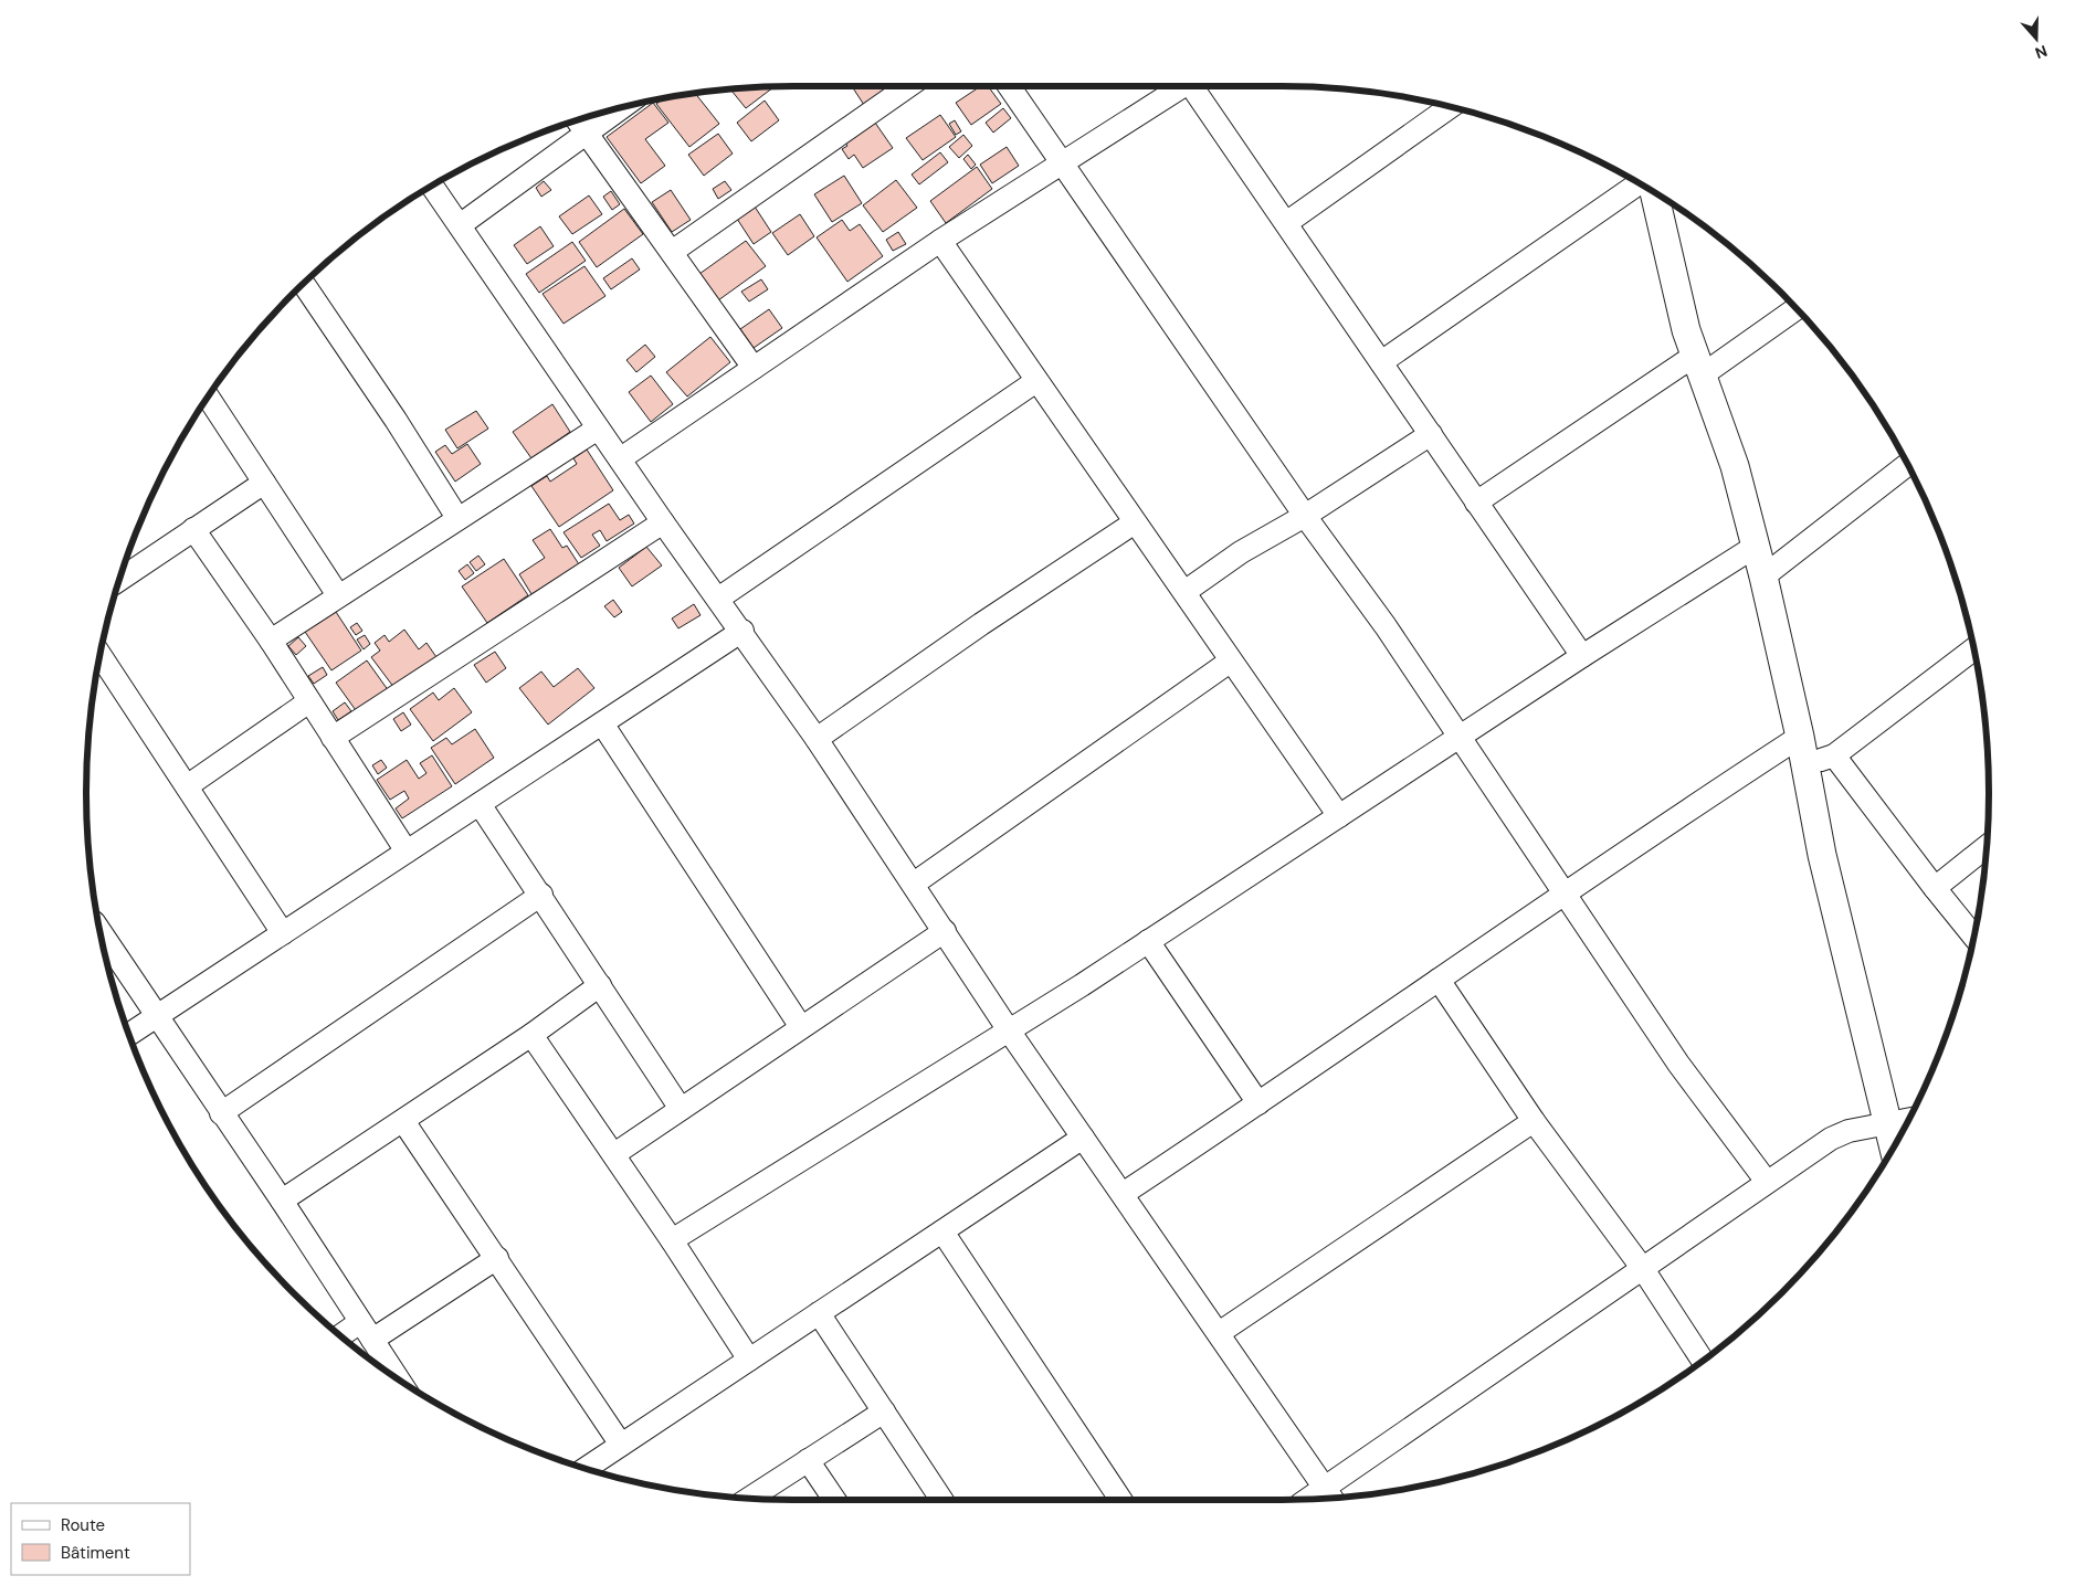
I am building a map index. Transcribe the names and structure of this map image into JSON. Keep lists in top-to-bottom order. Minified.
{"legend":["Route","Bâtiment"],"north":"bottom"}
